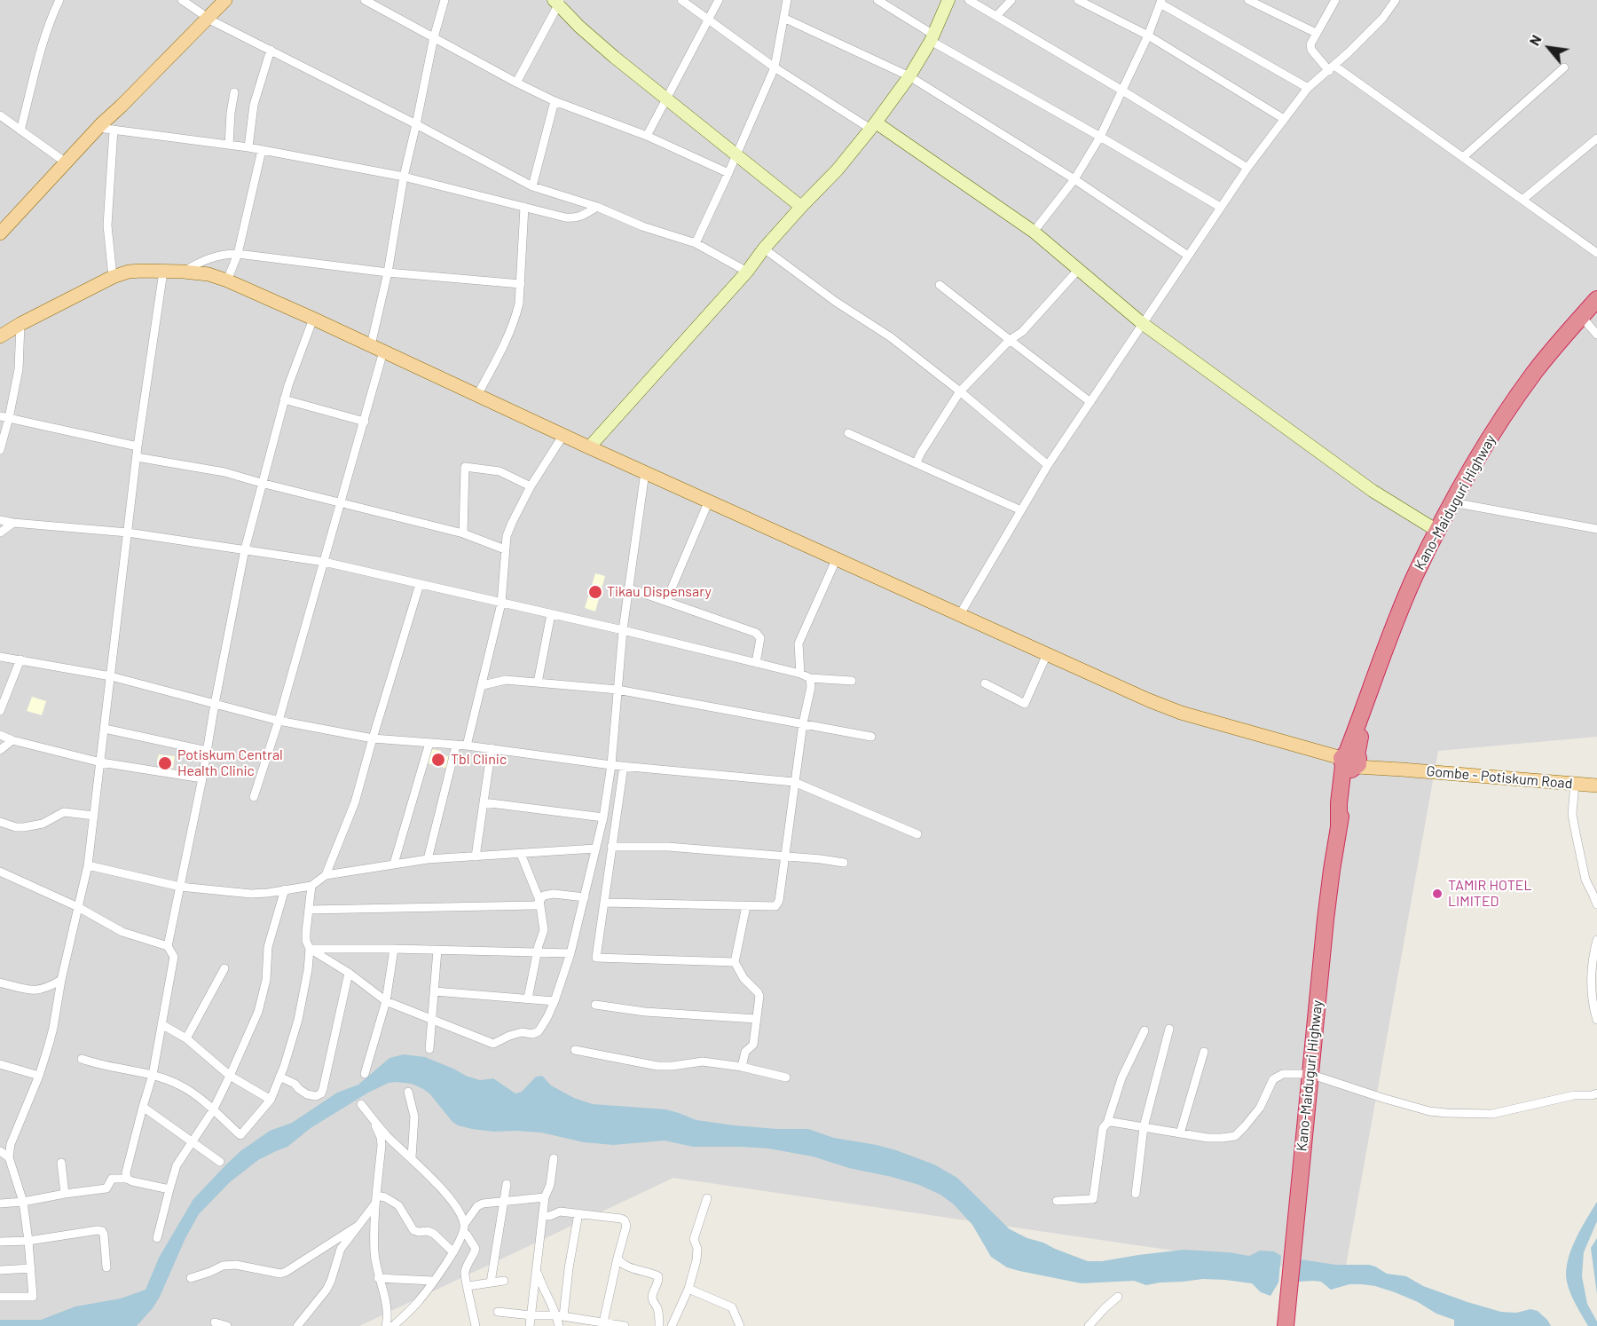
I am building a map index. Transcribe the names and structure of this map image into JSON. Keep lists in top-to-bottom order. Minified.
{"streets":{"highway":["Kano-Maiduguri Highway"],"main road":["Gombe - Potiskum Road"]},"crossings":[["Kano-Maiduguri Highway","Gombe - Potiskum Road"]],"places":["Tikau Dispensary","Tbl Clinic","Potiskum Central Health Clinic","TAMIR HOTEL LIMITED"],"north":"top left"}
